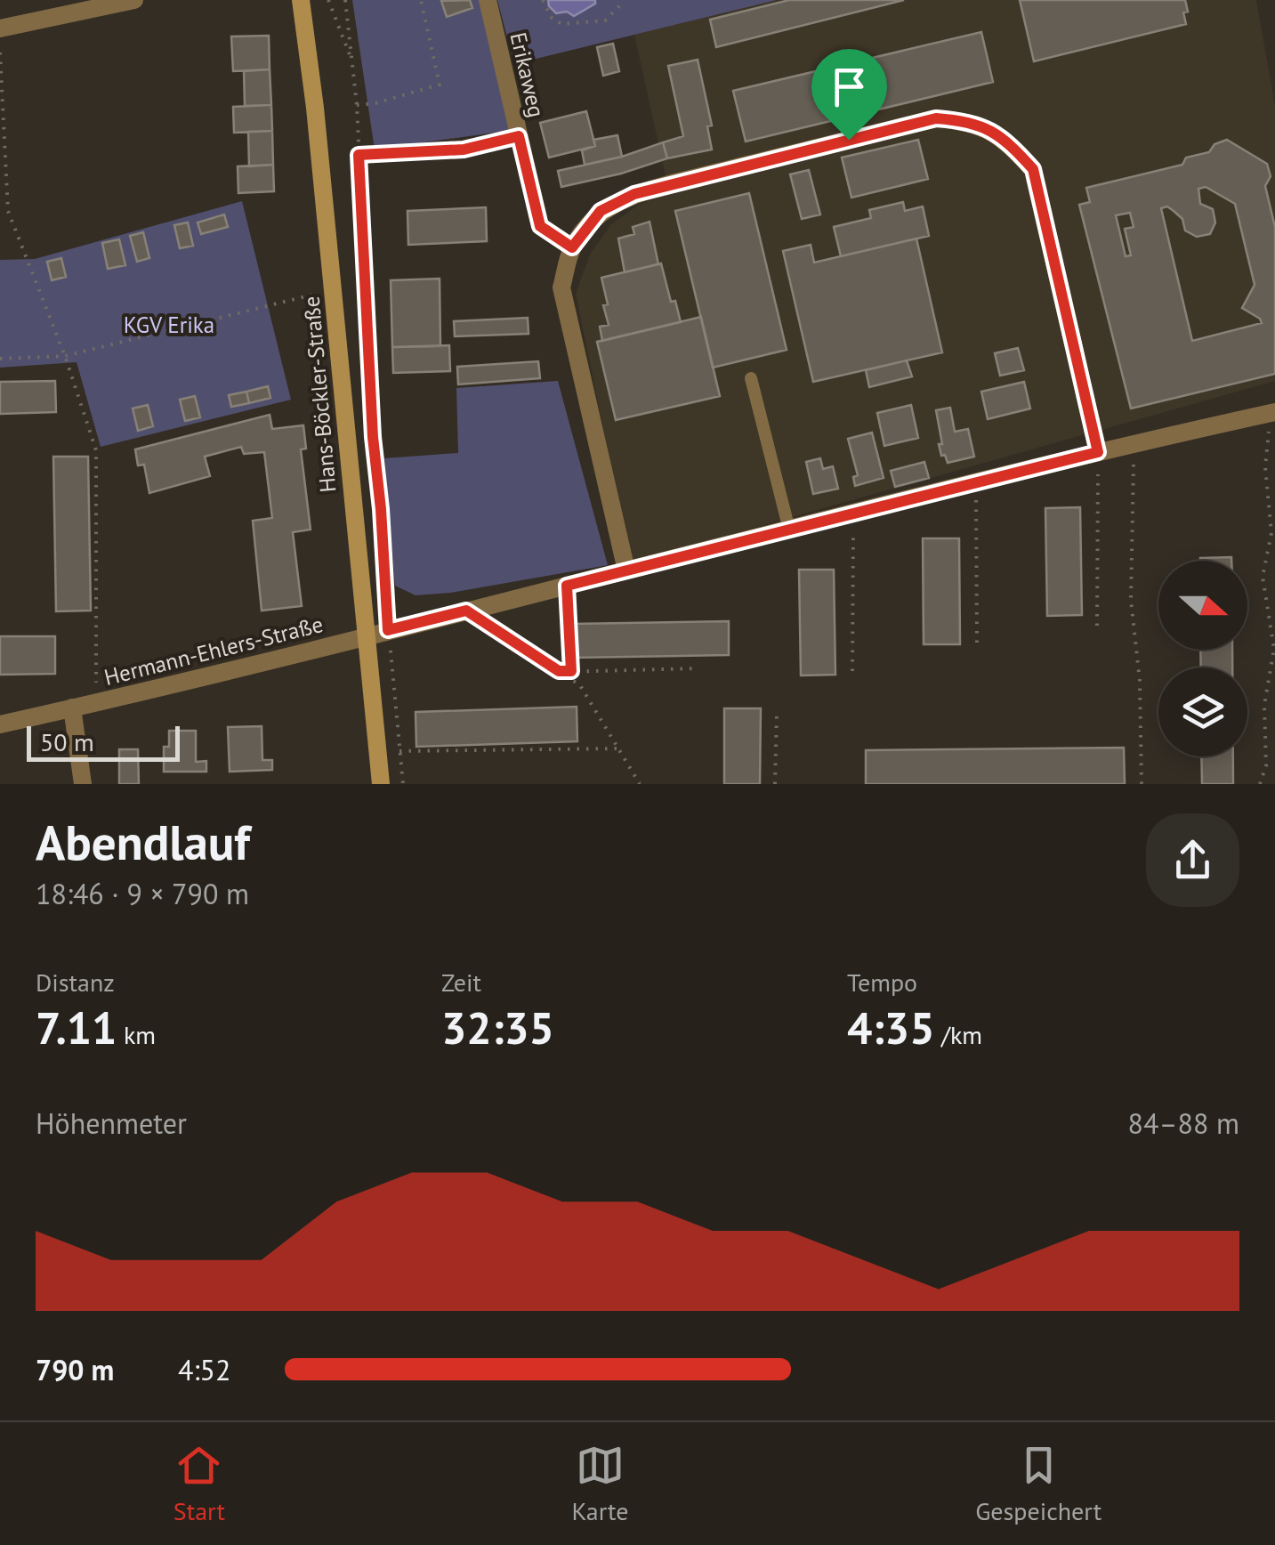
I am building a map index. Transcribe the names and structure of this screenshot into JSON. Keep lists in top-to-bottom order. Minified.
{"streets":{"street":["Erikaweg","Hans-Böckler-Straße","Hermann-Ehlers-Straße"]},"crossings":[["Hans-Böckler-Straße","Hermann-Ehlers-Straße"]],"parks":["KGV Erika"],"scale_bar":"50 m","north":"right","page":{"scale":"50 m","heading":["Abendlauf","18:46 · 9 × 790 m"],"stats":[["Distanz","7.11 km"],["Zeit","32:35"],["Tempo","4:35 /km"]],"chart":["Höhenmeter","84–88 m"],"list":[{"name":"790 m","note":"4:52"}],"tabs":["Start","Karte","Gespeichert"]}}
